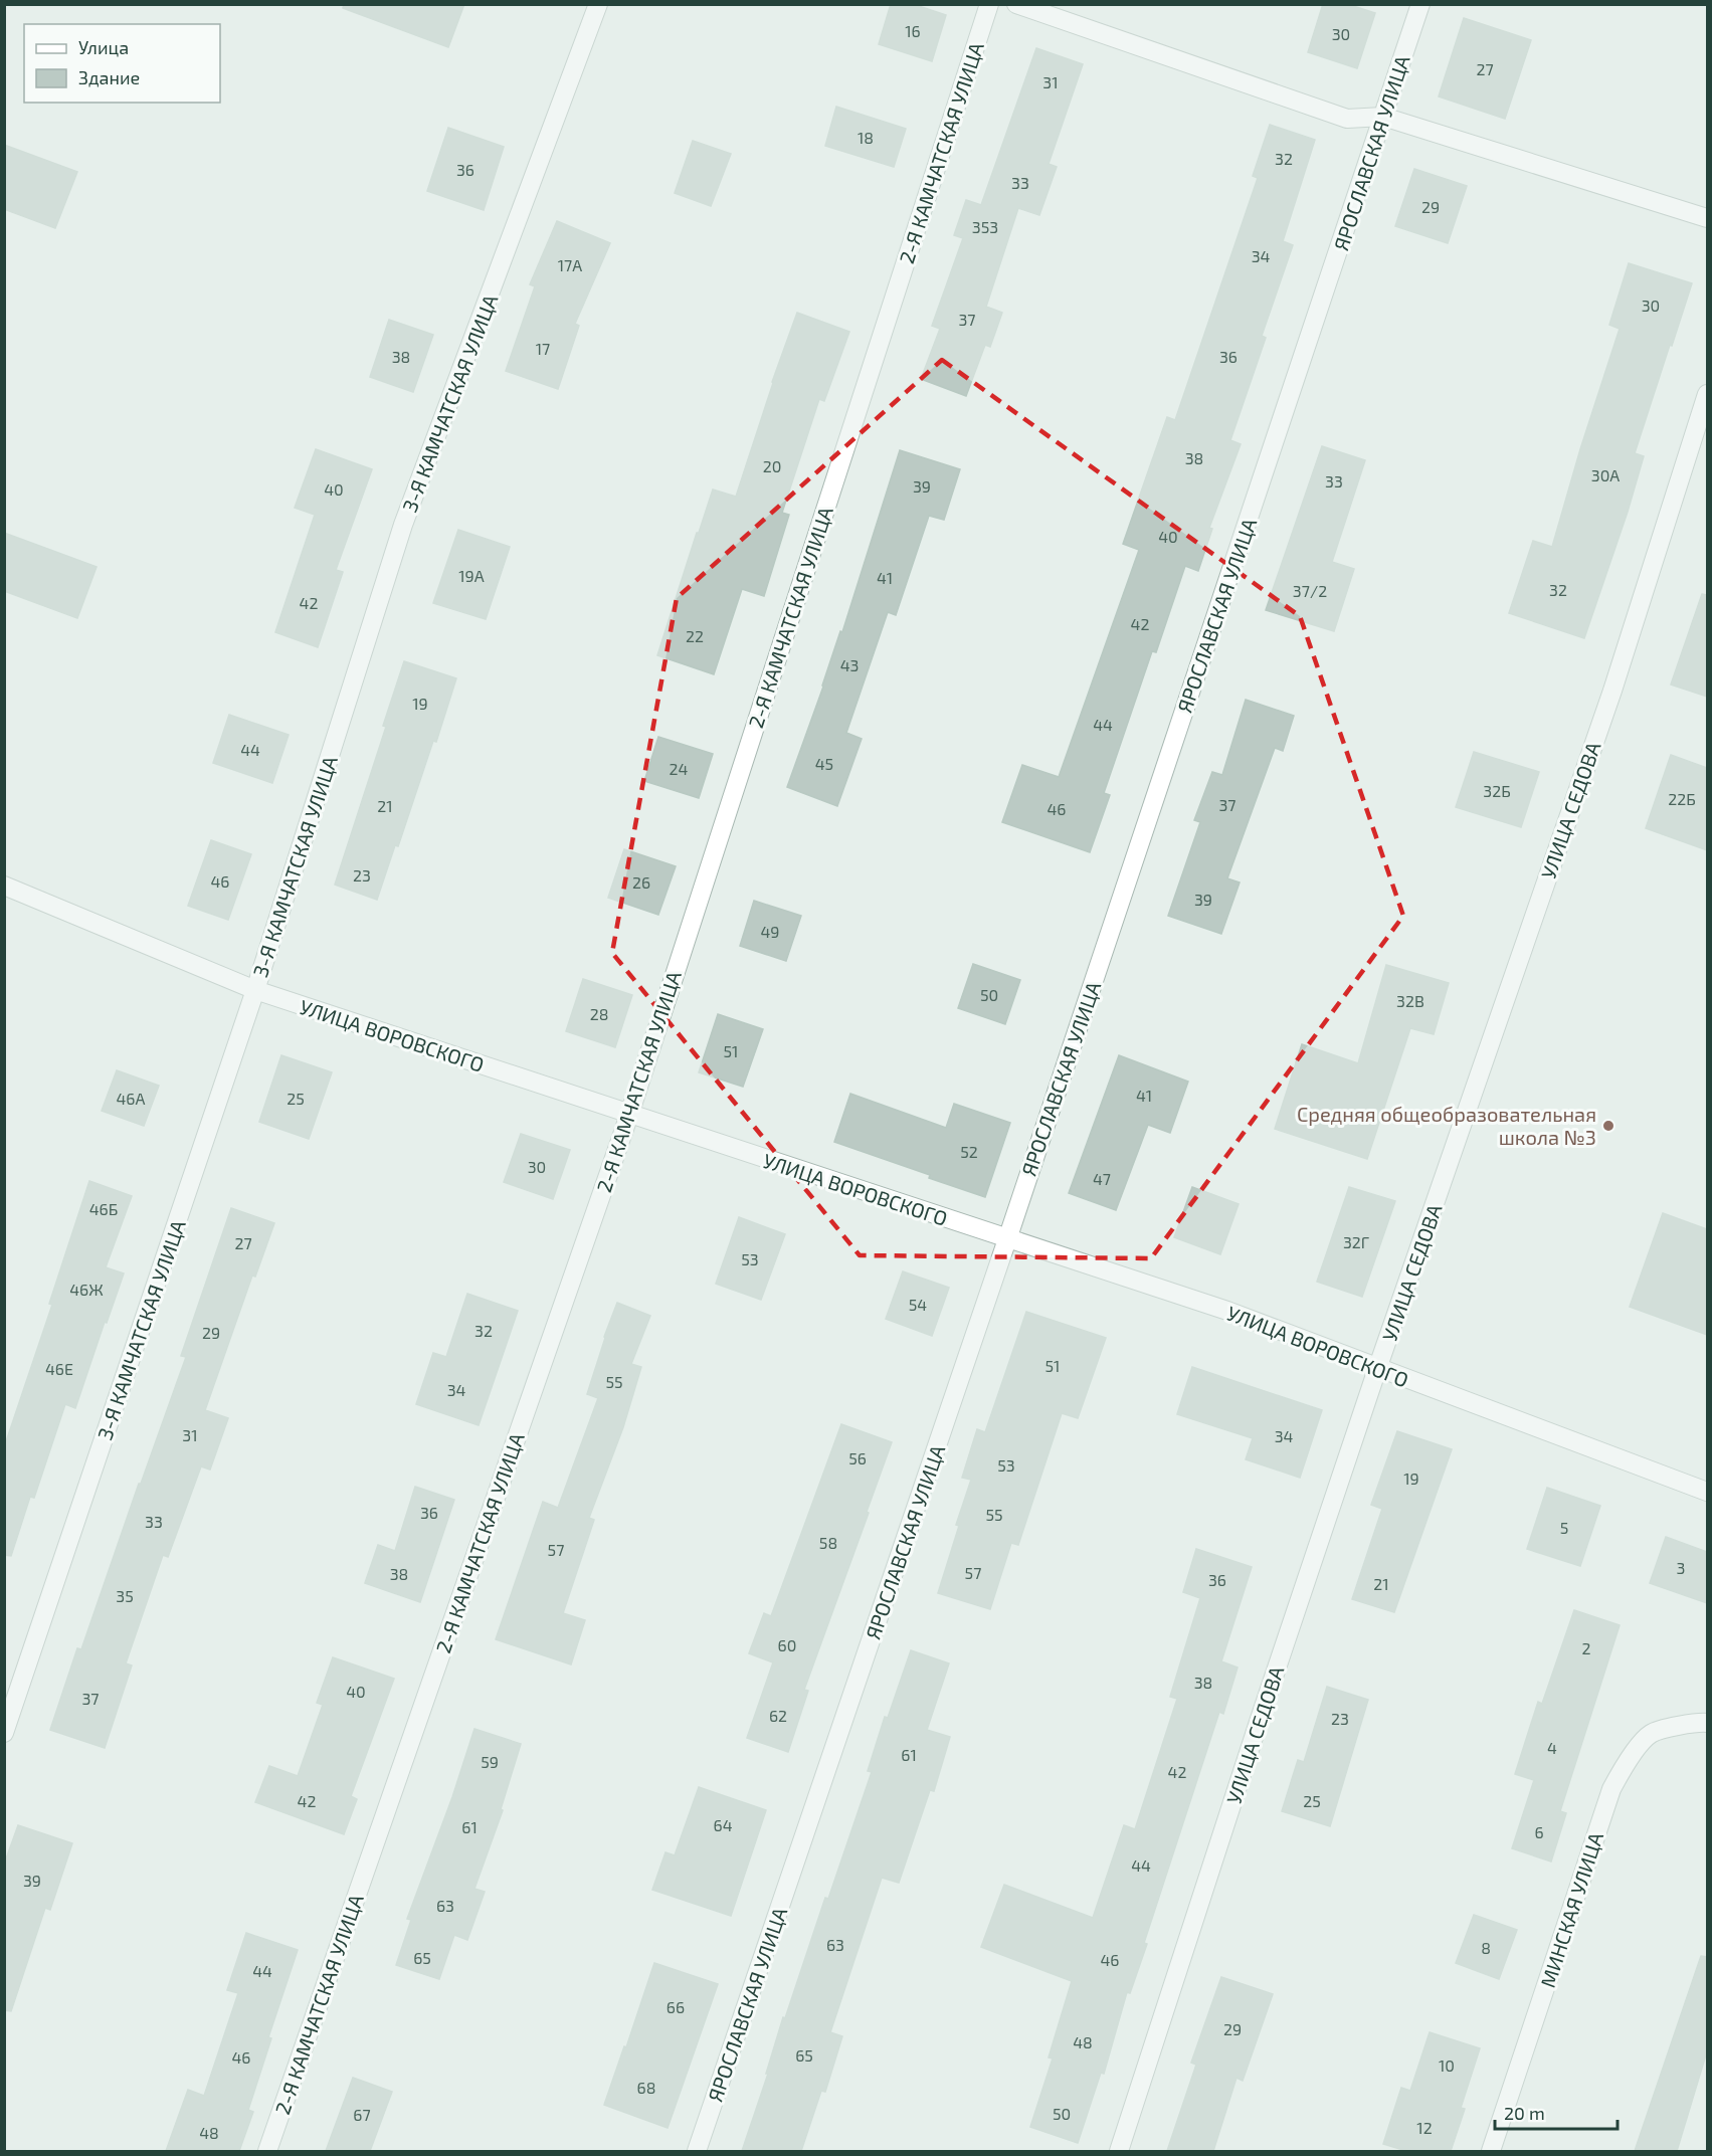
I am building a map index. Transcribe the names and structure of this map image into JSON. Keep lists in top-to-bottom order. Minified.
{"streets":{"street":["2-Я КАМЧАТСКАЯ УЛИЦА","ЯРОСЛАВСКАЯ УЛИЦА","3-Я КАМЧАТСКАЯ УЛИЦА","УЛИЦА СЕДОВА","УЛИЦА ВОРОВСКОГО","МИНСКАЯ УЛИЦА"]},"crossings":[["2-Я КАМЧАТСКАЯ УЛИЦА","УЛИЦА ВОРОВСКОГО"],["ЯРОСЛАВСКАЯ УЛИЦА","УЛИЦА ВОРОВСКОГО"],["3-Я КАМЧАТСКАЯ УЛИЦА","УЛИЦА ВОРОВСКОГО"],["УЛИЦА СЕДОВА","УЛИЦА ВОРОВСКОГО"]],"places":["Средняя общеобразовательная школа №3"],"house_numbers":["16","30","27","31","18","32","36","33","29","353","34","17А","30","37","17","38","36","38","20","30А","33","39","40","40","19А","41","32","37/2","42","42","22","43","19","44","44","45","24","32Б","22Б","37","21","46","23","46","26","39","49","50","32В","28","51","41","46А","25","52","30","47","46Б","32Г","27","53","46Ж","54","32","29","51","46Е","55","34","31","34","56","53","19","36","55","33","5","58","57","3","57","38","36","21","35","60","2","38","40","37","62","23","4","61","59","42","42","25","64","61","6","44","39","63","63","8","65","46","44","66","29","48","65","46","10","68","50","67","12","48"],"legend":["Улица","Здание"],"scale_bar":"20 m"}
